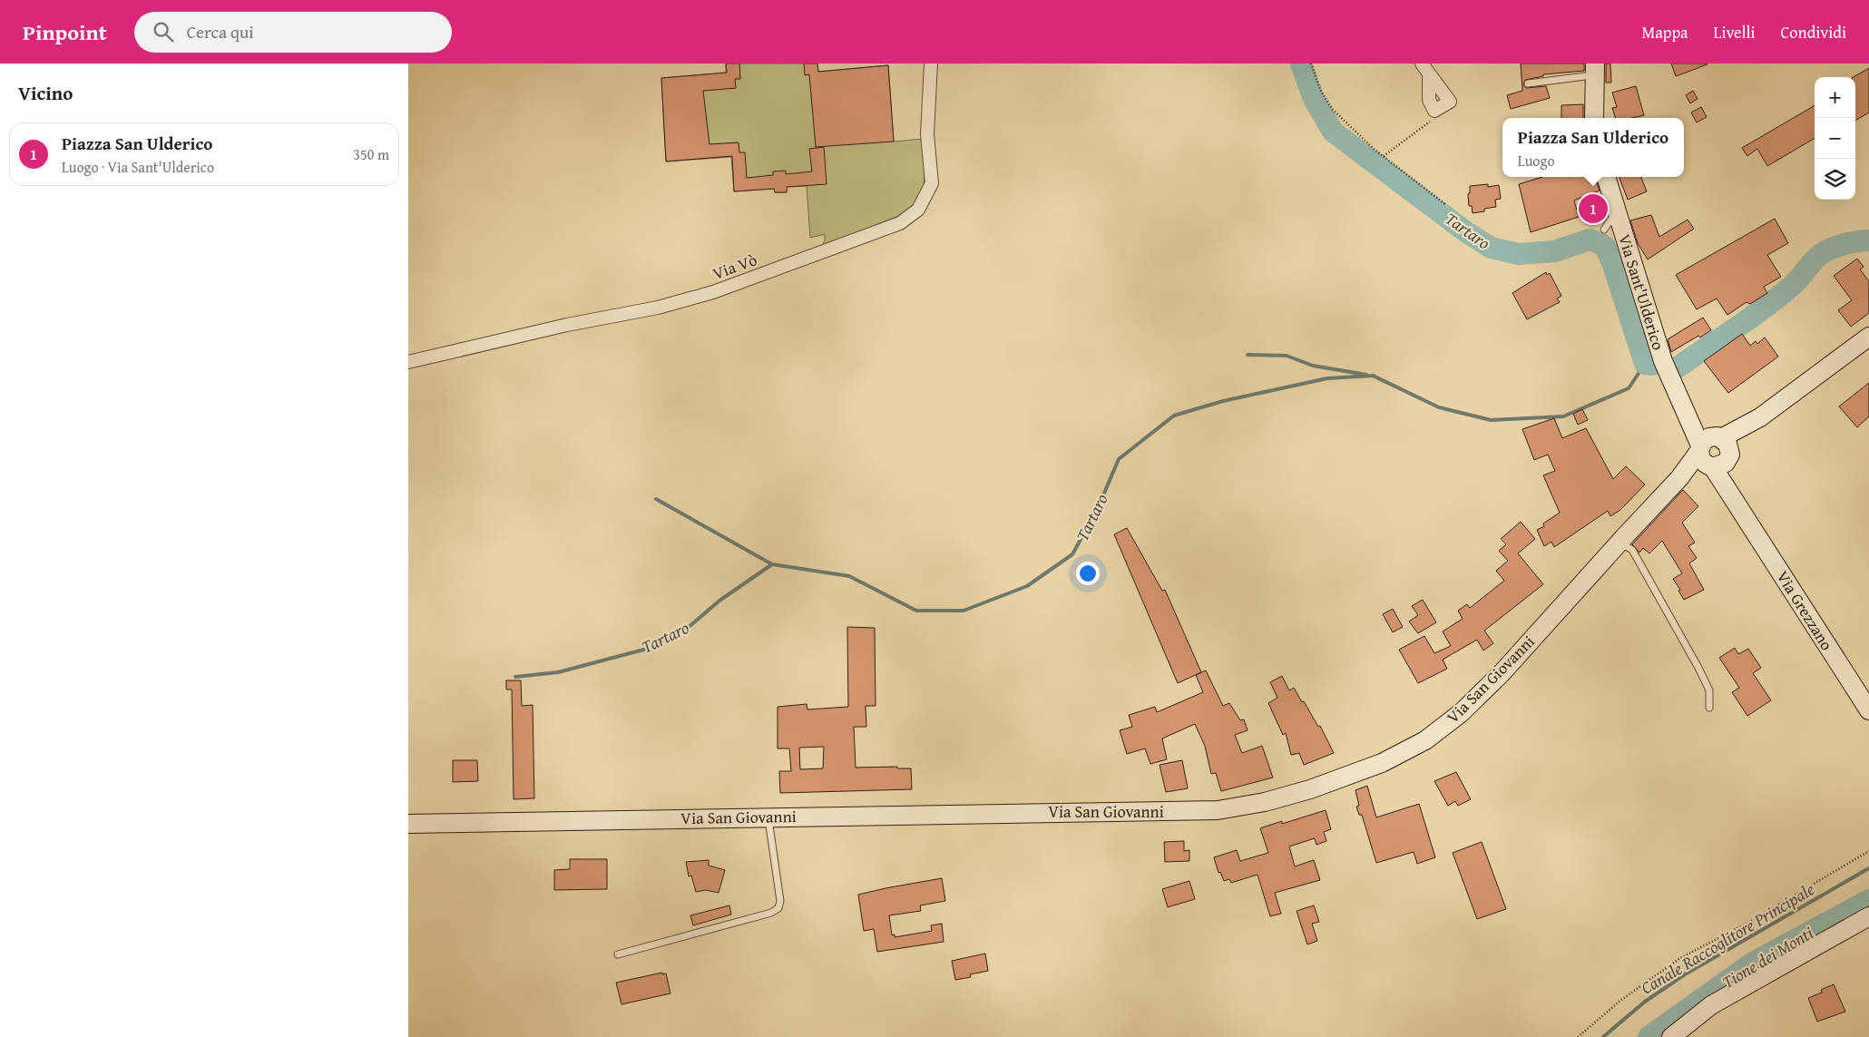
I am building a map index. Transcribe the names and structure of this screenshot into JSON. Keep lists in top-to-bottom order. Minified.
{"streets":{"main road":["Via Sant'Ulderico","Via Grezzano","Via San Giovanni"],"street":["Via Vò"]},"crossings":[["Via Sant'Ulderico","Via Grezzano"],["Via Sant'Ulderico","Via San Giovanni"],["Via Grezzano","Via San Giovanni"]],"water":["Tartaro","Canale Raccoglitore Principale","Tione dei Monti"],"page":{"header":"Pinpoint","search":"Cerca qui","nav":["Mappa","Livelli","Condividi"],"heading":"Vicino","map_buttons":["+","−"],"popup":["Piazza San Ulderico","Luogo"],"list":[{"mark":"1","name":"Piazza San Ulderico","note":"Luogo · Via Sant'Ulderico","value":"350 m"}],"pins":"1"}}
